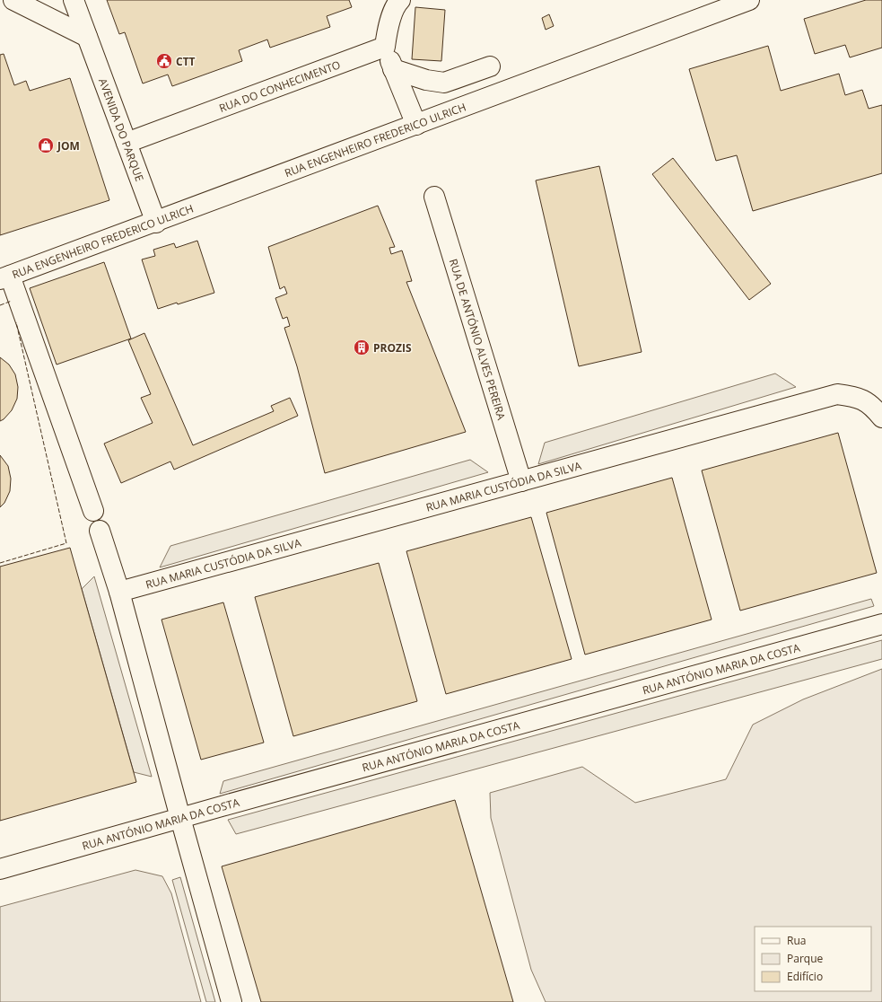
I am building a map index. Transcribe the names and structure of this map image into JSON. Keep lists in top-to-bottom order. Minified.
{"streets":{"street":["RUA DO CONHECIMENTO","AVENIDA DO PARQUE","RUA ENGENHEIRO FREDERICO ULRICH","RUA DE ANTÓNIO ALVES PEREIRA","RUA MARIA CUSTÓDIA DA SILVA","RUA ANTÓNIO MARIA DA COSTA"]},"crossings":[["RUA DO CONHECIMENTO","AVENIDA DO PARQUE"],["AVENIDA DO PARQUE","RUA ENGENHEIRO FREDERICO ULRICH"],["RUA DE ANTÓNIO ALVES PEREIRA","RUA MARIA CUSTÓDIA DA SILVA"]],"places":{"public building":["CTT"],"shop":["JOM"],"building":["PROZIS"]},"legend":["Rua","Parque","Edifício"]}
